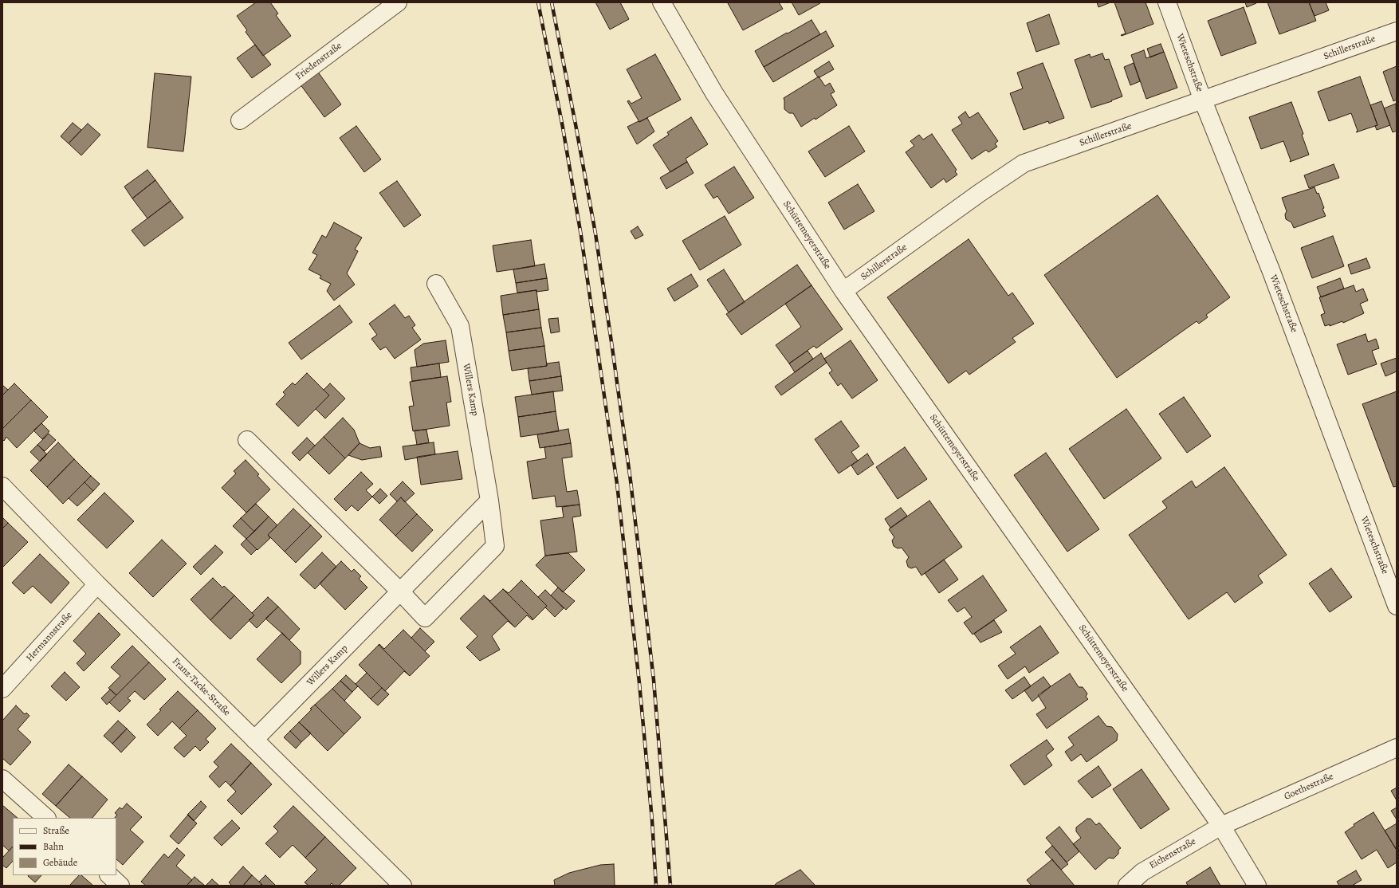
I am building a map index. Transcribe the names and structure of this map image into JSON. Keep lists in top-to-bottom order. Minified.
{"streets":{"street":["Schillerstraße","Friedenstraße","Wieteschstraße","Schüttemeyerstraße","Willers Kamp","Hermannstraße","Franz-Tacke-Straße","Goethestraße","Eichenstraße"]},"crossings":[["Schillerstraße","Wieteschstraße"],["Schillerstraße","Schüttemeyerstraße"],["Schüttemeyerstraße","Goethestraße"],["Schüttemeyerstraße","Eichenstraße"],["Willers Kamp","Franz-Tacke-Straße"],["Hermannstraße","Franz-Tacke-Straße"],["Goethestraße","Eichenstraße"]],"legend":["Straße","Bahn","Gebäude"]}
